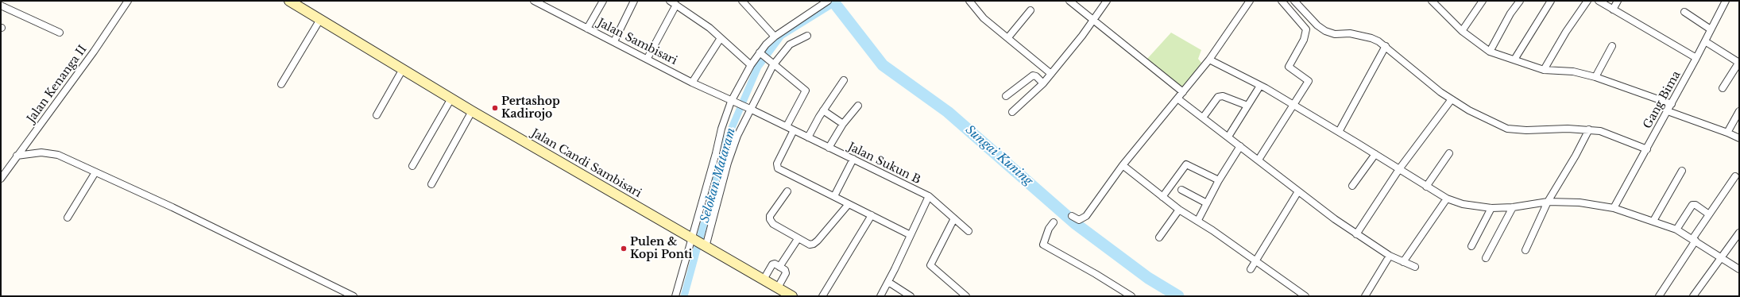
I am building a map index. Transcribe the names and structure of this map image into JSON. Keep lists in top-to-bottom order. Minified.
{"streets":{"street":["Jalan Sambisari","Jalan Kenanga II","Gang Bima","Jalan Candi Sambisari","Jalan Sukun B"]},"crossings":[["Jalan Sambisari","Jalan Sukun B"]],"water":["Sungai Kuning","Selokan Mataram"],"places":["Pertashop Kadirojo","Pulen & Kopi Ponti"]}
